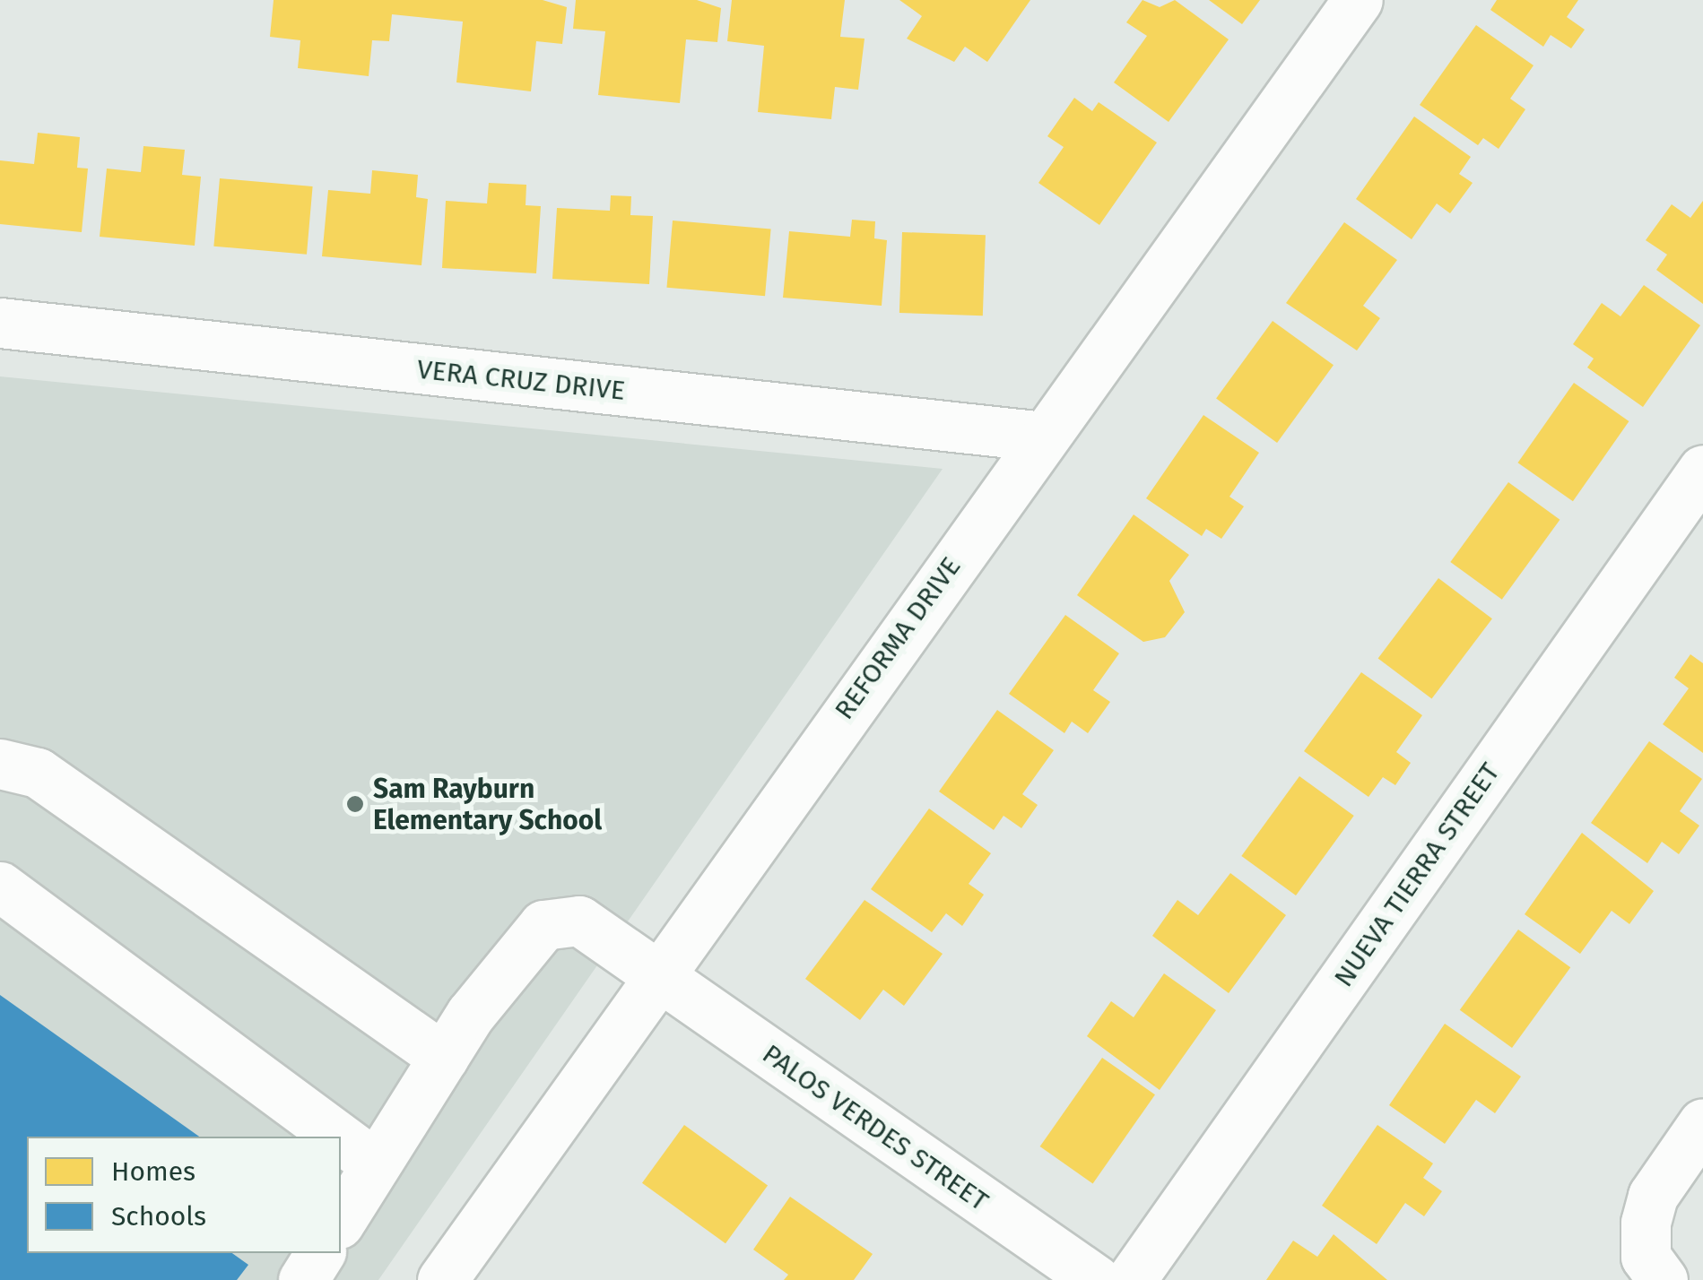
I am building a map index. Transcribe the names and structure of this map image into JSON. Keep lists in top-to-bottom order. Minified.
{"streets":{"street":["VERA CRUZ DRIVE","REFORMA DRIVE","NUEVA TIERRA STREET","PALOS VERDES STREET"]},"crossings":[["VERA CRUZ DRIVE","REFORMA DRIVE"],["REFORMA DRIVE","PALOS VERDES STREET"]],"places":["Sam Rayburn Elementary School"],"legend":["Homes","Schools"]}
